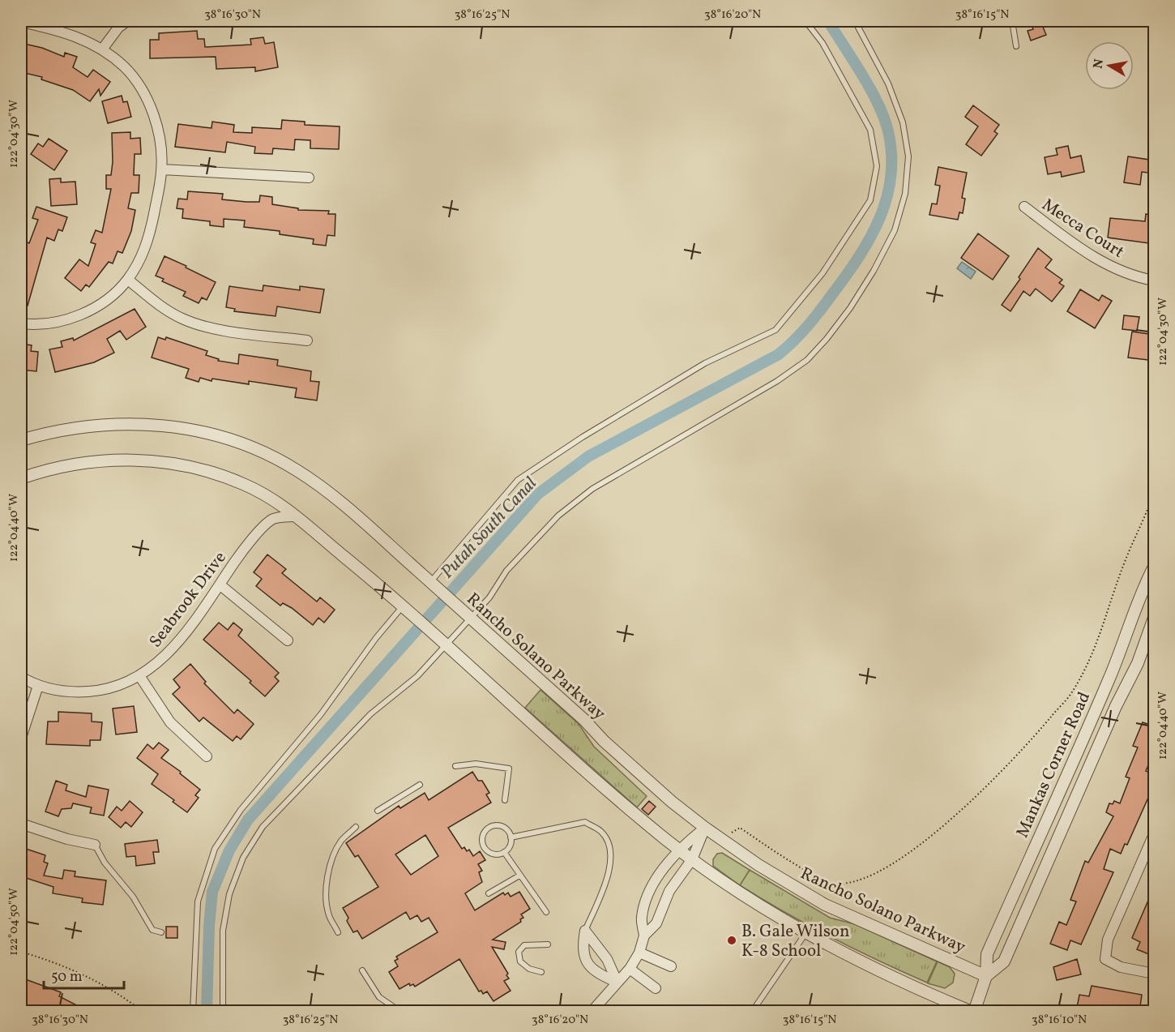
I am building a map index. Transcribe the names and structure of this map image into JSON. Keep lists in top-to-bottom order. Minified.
{"streets":{"street":["Mecca Court","Seabrook Drive","Rancho Solano Parkway","Mankas Corner Road"]},"crossings":[["Rancho Solano Parkway","Mankas Corner Road"]],"water":["Putah South Canal"],"places":["B. Gale Wilson K-8 School"],"scale_bar":"50 m","north":"left","coordinates":["38°16'30\"N","38°16'25\"N","38°16'20\"N","38°16'15\"N","122°04'30\"W","122°04'40\"W","122°04'50\"W","38°16'10\"N"]}
